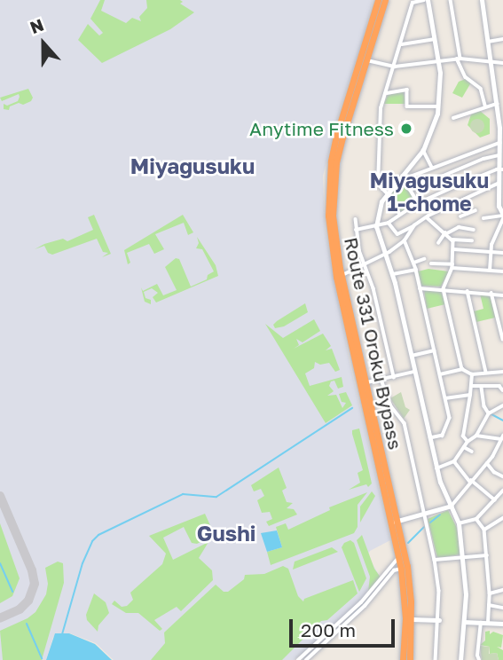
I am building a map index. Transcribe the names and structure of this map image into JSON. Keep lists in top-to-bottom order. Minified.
{"streets":{"highway":["Route 331 Oroku Bypass"]},"districts":["Miyagusuku","Miyagusuku 1-chome","Gushi"],"places":["Anytime Fitness"],"scale_bar":"200 m","north":"top"}
